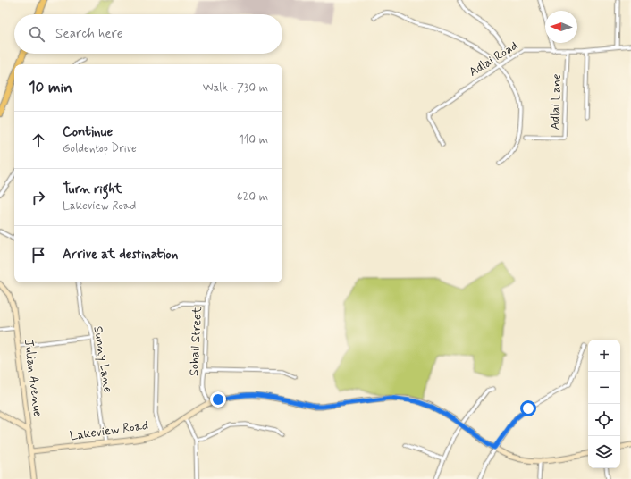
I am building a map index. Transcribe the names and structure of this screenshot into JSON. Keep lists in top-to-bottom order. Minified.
{"streets":{"street":["Adlai Road","Adlai Lane","Sohail Street","Sunny Lane","Julian Avenue","Lakeview Road"]},"crossings":[["Adlai Road","Adlai Lane"],["Sohail Street","Lakeview Road"],["Sunny Lane","Lakeview Road"],["Julian Avenue","Lakeview Road"]],"north":"left","page":{"search":"Search here","heading":["10 min","Walk · 730 m"],"list":[["Continue","Goldentop Drive","110 m"],["Turn right","Lakeview Road","620 m"],"Arrive at destination"],"map_buttons":["+","−"]}}
